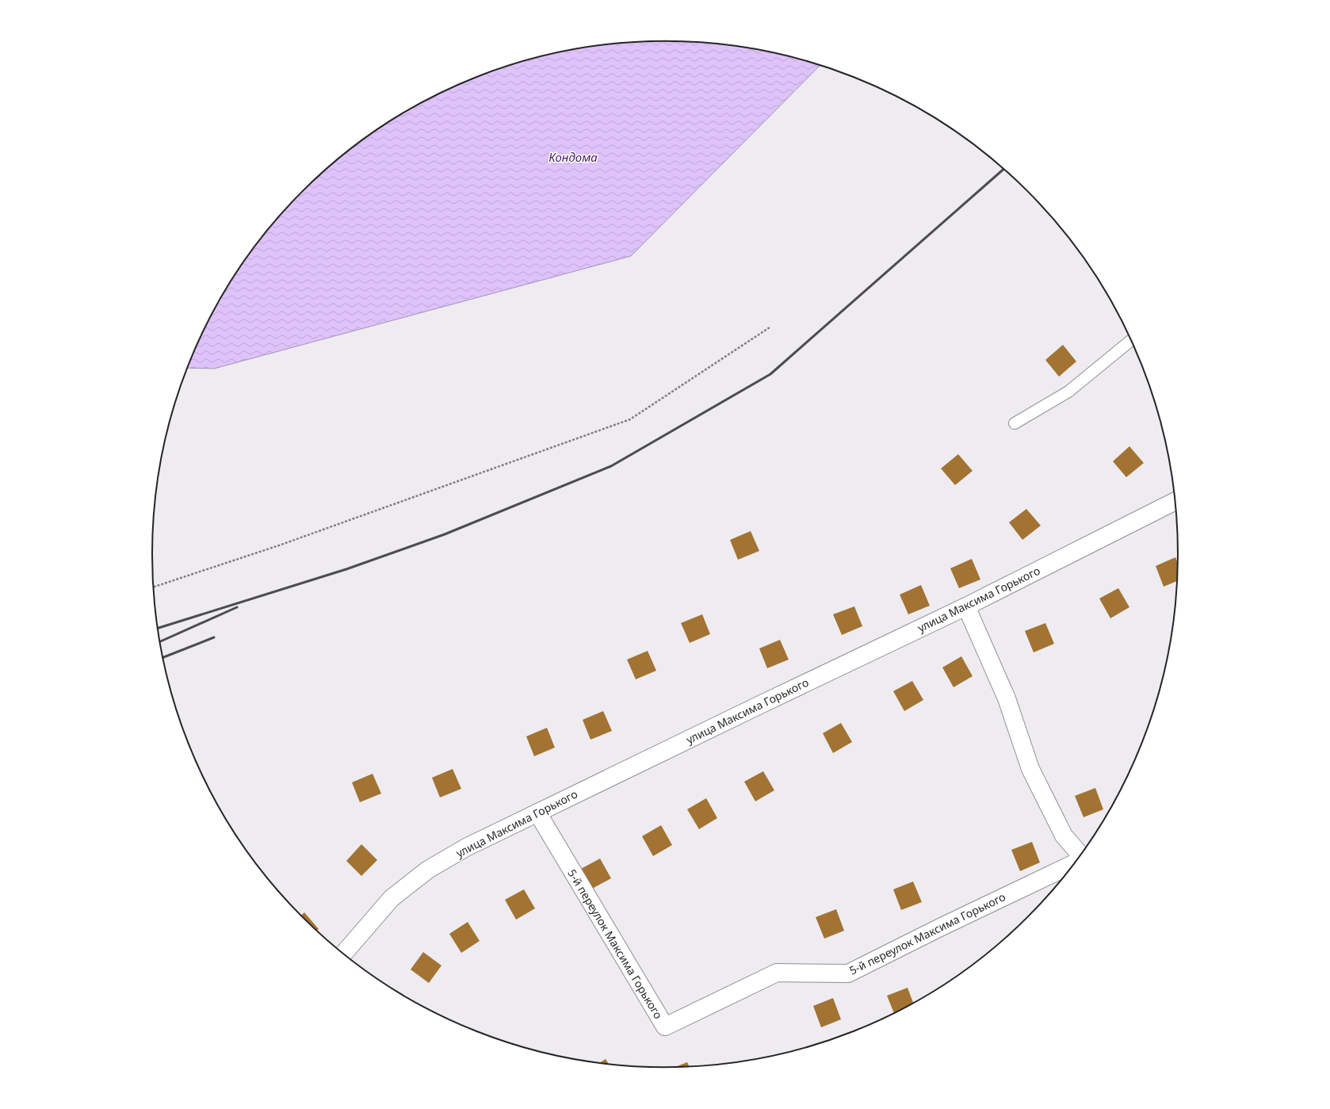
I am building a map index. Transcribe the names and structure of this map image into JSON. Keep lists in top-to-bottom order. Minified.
{"streets":{"street":["улица Максима Горького","5-й переулок Максима Горького"]},"crossings":[["улица Максима Горького","5-й переулок Максима Горького"]],"water":["Кондома"]}
